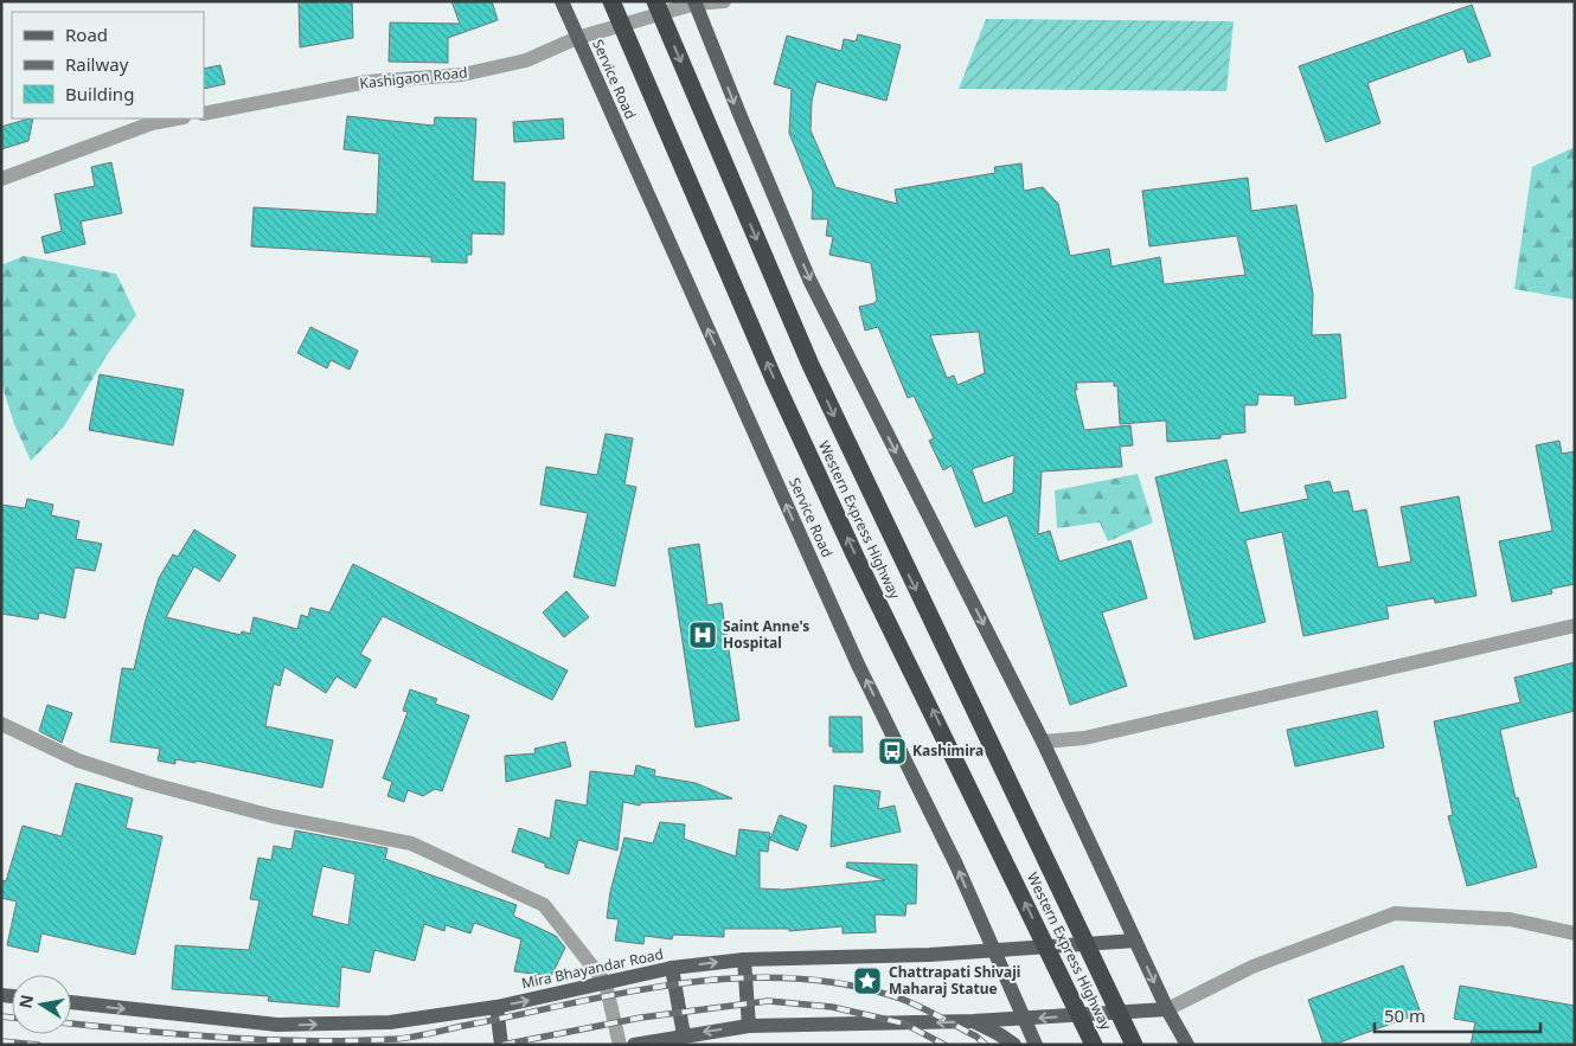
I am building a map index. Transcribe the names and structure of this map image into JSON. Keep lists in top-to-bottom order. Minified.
{"streets":{"highway":["Western Express Highway"],"main road":["Service Road","Mira Bhayandar Road"],"street":["Kashigaon Road"]},"crossings":[["Kashigaon Road","Service Road"],["Service Road","Mira Bhayandar Road"]],"one_way":["Mira Bhayandar Road"],"places":{"hospital":["Saint Anne's Hospital"],"bus stop":["Kashimira"],"place":["Chattrapati Shivaji Maharaj Statue"]},"legend":["Road","Railway","Building"],"scale_bar":"50 m","north":"left"}
